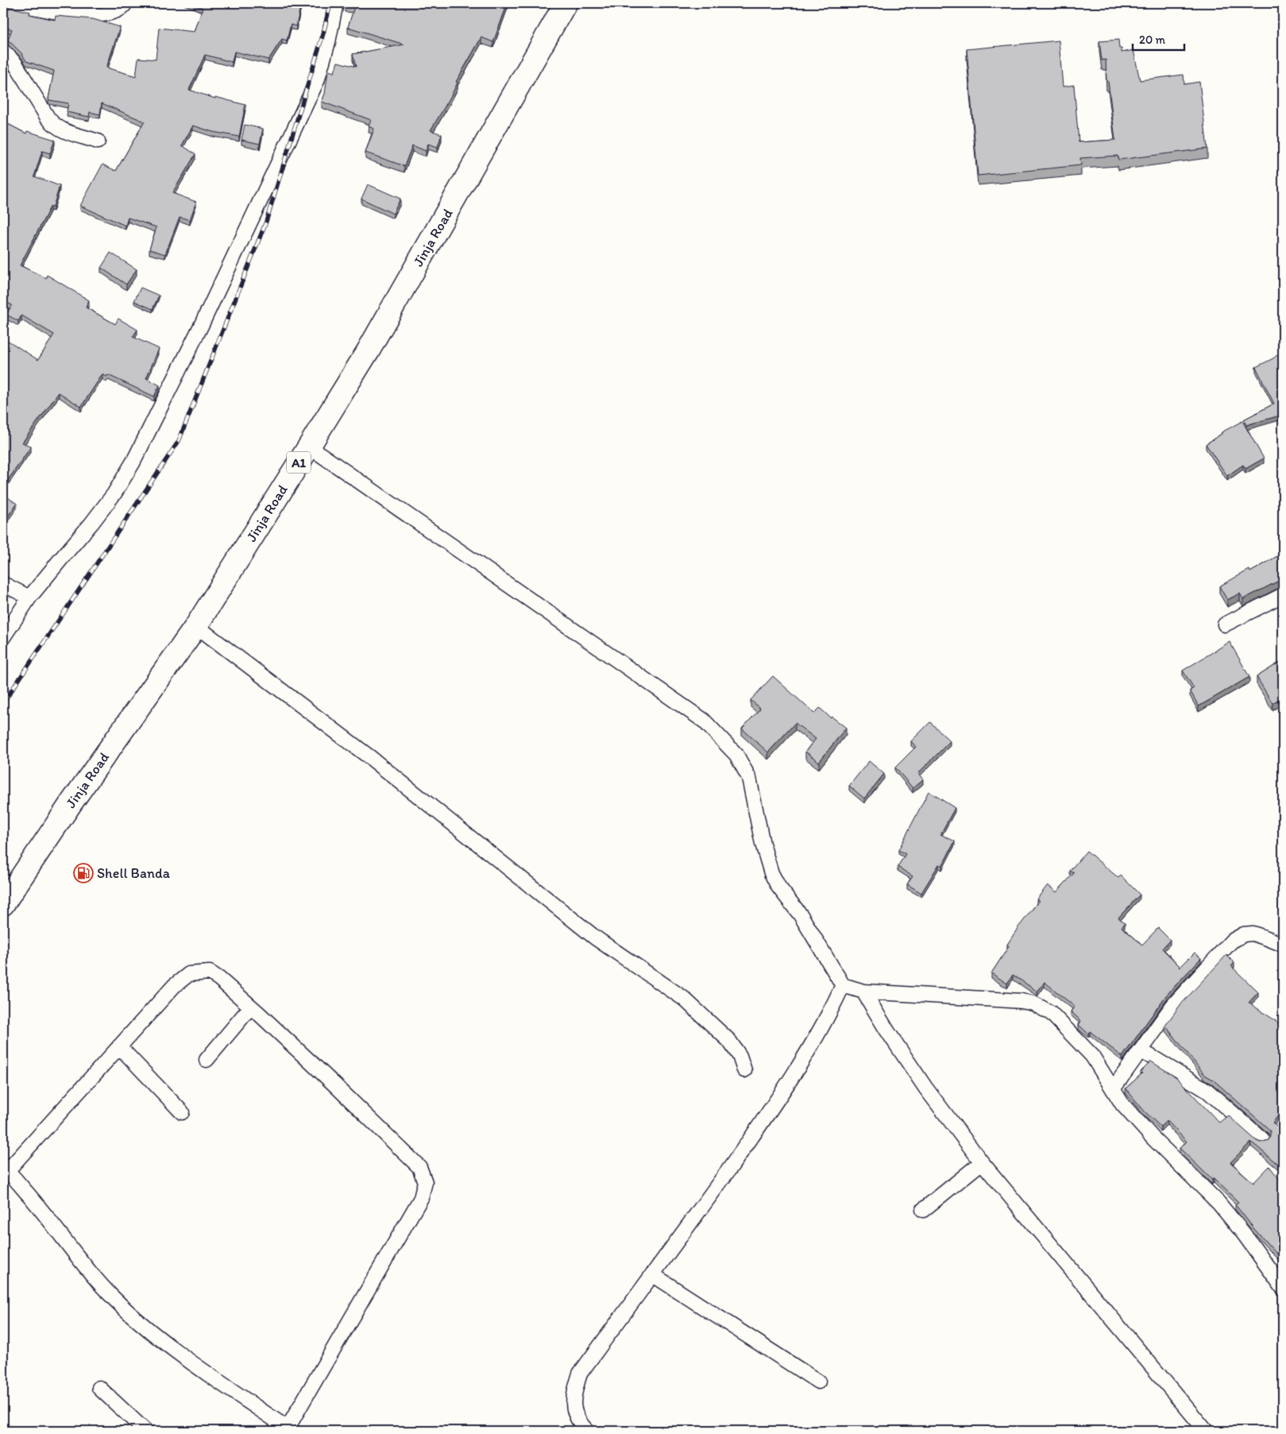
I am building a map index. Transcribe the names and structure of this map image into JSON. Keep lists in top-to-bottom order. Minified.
{"streets":{"highway":["Jinja Road","A1"]},"places":{"fuel station":["Shell Banda"]},"scale_bar":"20 m"}
